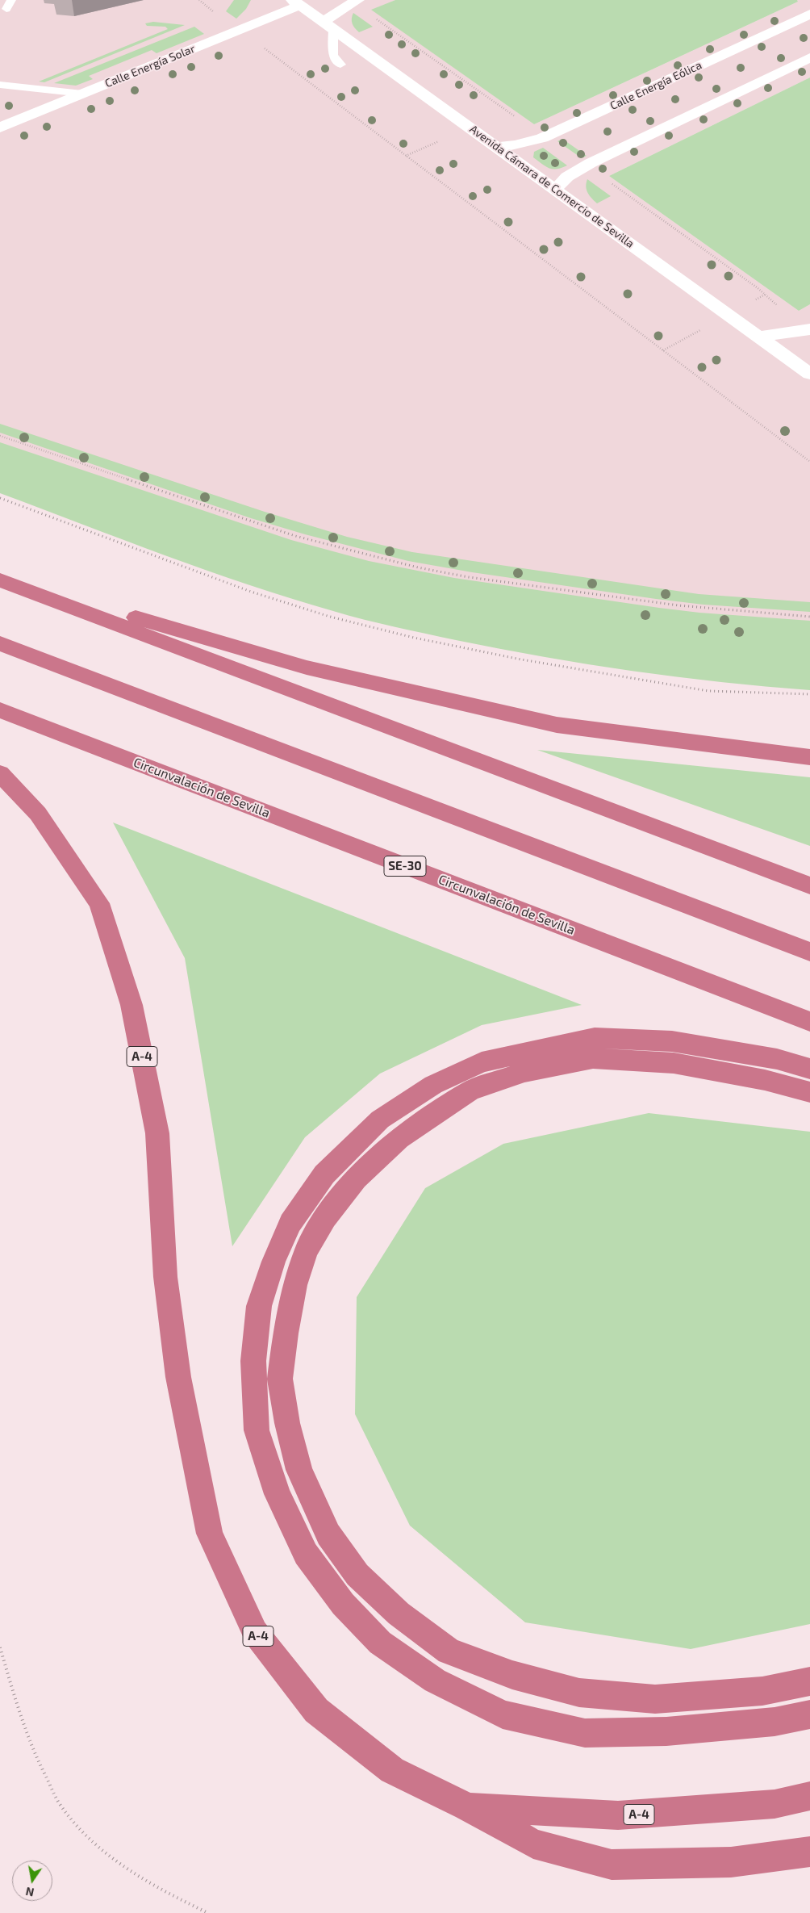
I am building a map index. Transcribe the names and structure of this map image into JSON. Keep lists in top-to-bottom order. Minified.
{"streets":{"highway":["Circunvalación de Sevilla","SE-30","A-4"],"street":["Calle Energía Solar","Calle Energía Eólica","Avenida Cámara de Comercio de Sevilla"]},"crossings":[["Calle Energía Solar","Avenida Cámara de Comercio de Sevilla"],["Calle Energía Eólica","Avenida Cámara de Comercio de Sevilla"]],"north":"bottom"}
